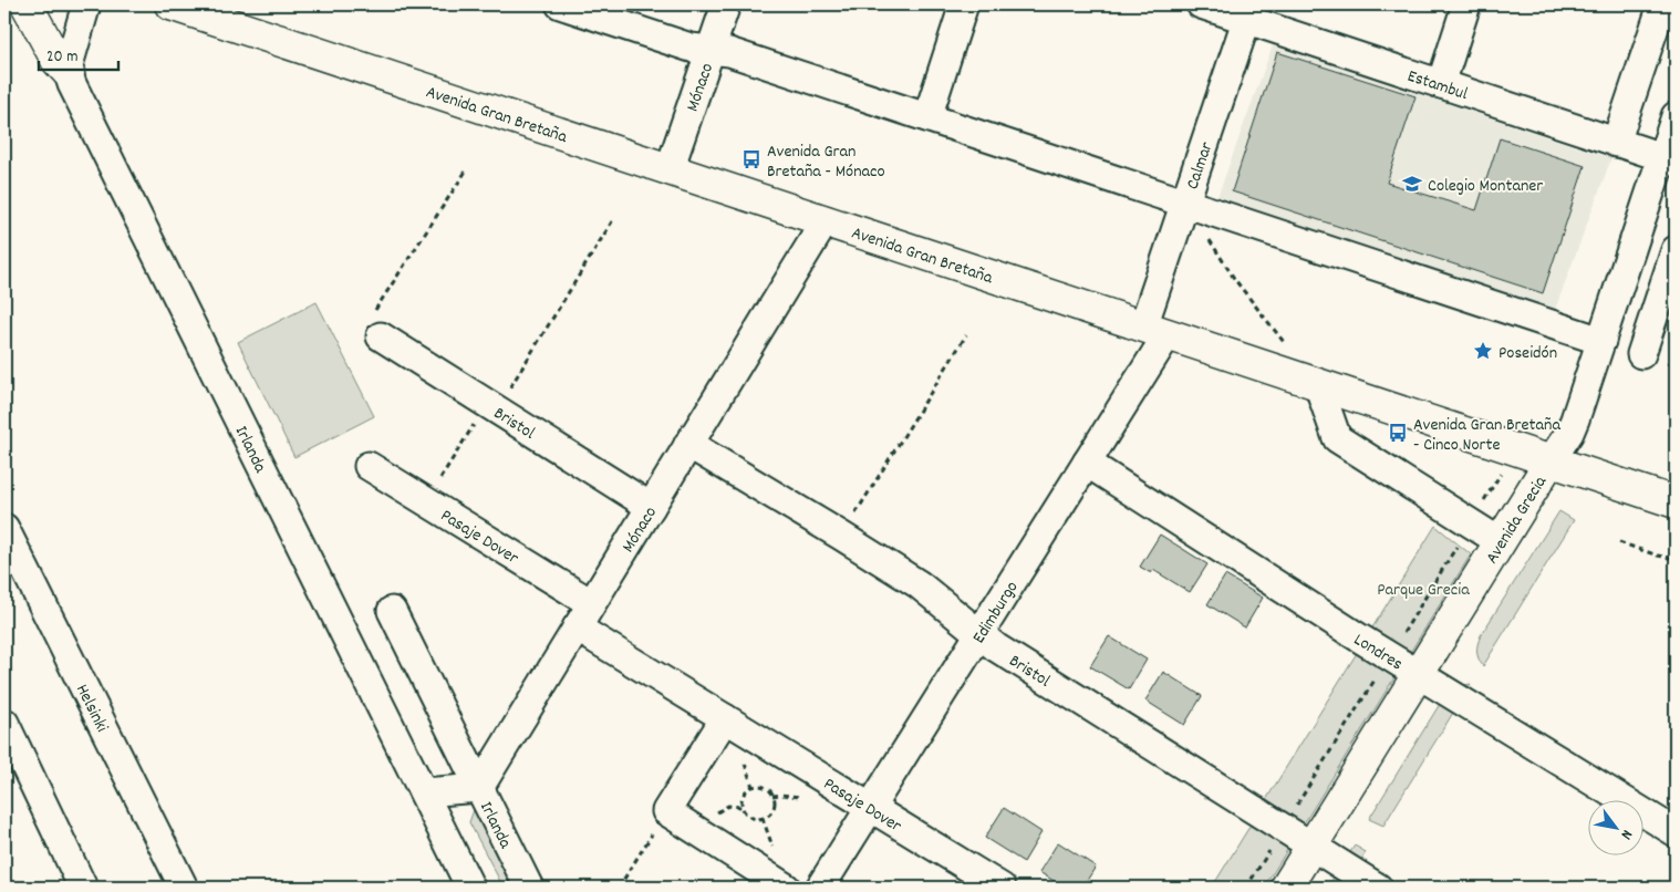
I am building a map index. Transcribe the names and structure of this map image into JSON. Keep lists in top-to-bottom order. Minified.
{"streets":{"main road":["Avenida Gran Bretaña","Avenida Grecia"],"street":["Estambul","Mónaco","Calmar","Bristol","Irlanda","Pasaje Dover","Edimburgo","Londres","Helsinki"]},"crossings":[["Estambul","Calmar"],["Estambul","Avenida Grecia"],["Mónaco","Avenida Gran Bretaña"],["Mónaco","Bristol"],["Mónaco","Irlanda"],["Mónaco","Pasaje Dover"],["Avenida Gran Bretaña","Calmar"],["Avenida Gran Bretaña","Avenida Grecia"],["Avenida Gran Bretaña","Edimburgo"],["Calmar","Edimburgo"],["Bristol","Avenida Grecia"],["Bristol","Edimburgo"],["Avenida Grecia","Londres"],["Pasaje Dover","Edimburgo"],["Edimburgo","Londres"]],"parks":["Parque Grecia"],"places":{"bus stop":["Avenida Gran Bretaña - Mónaco","Avenida Gran Bretaña - Cinco Norte"],"school or university":["Colegio Montaner"],"place":["Poseidón"]},"scale_bar":"20 m","north":"bottom right"}
